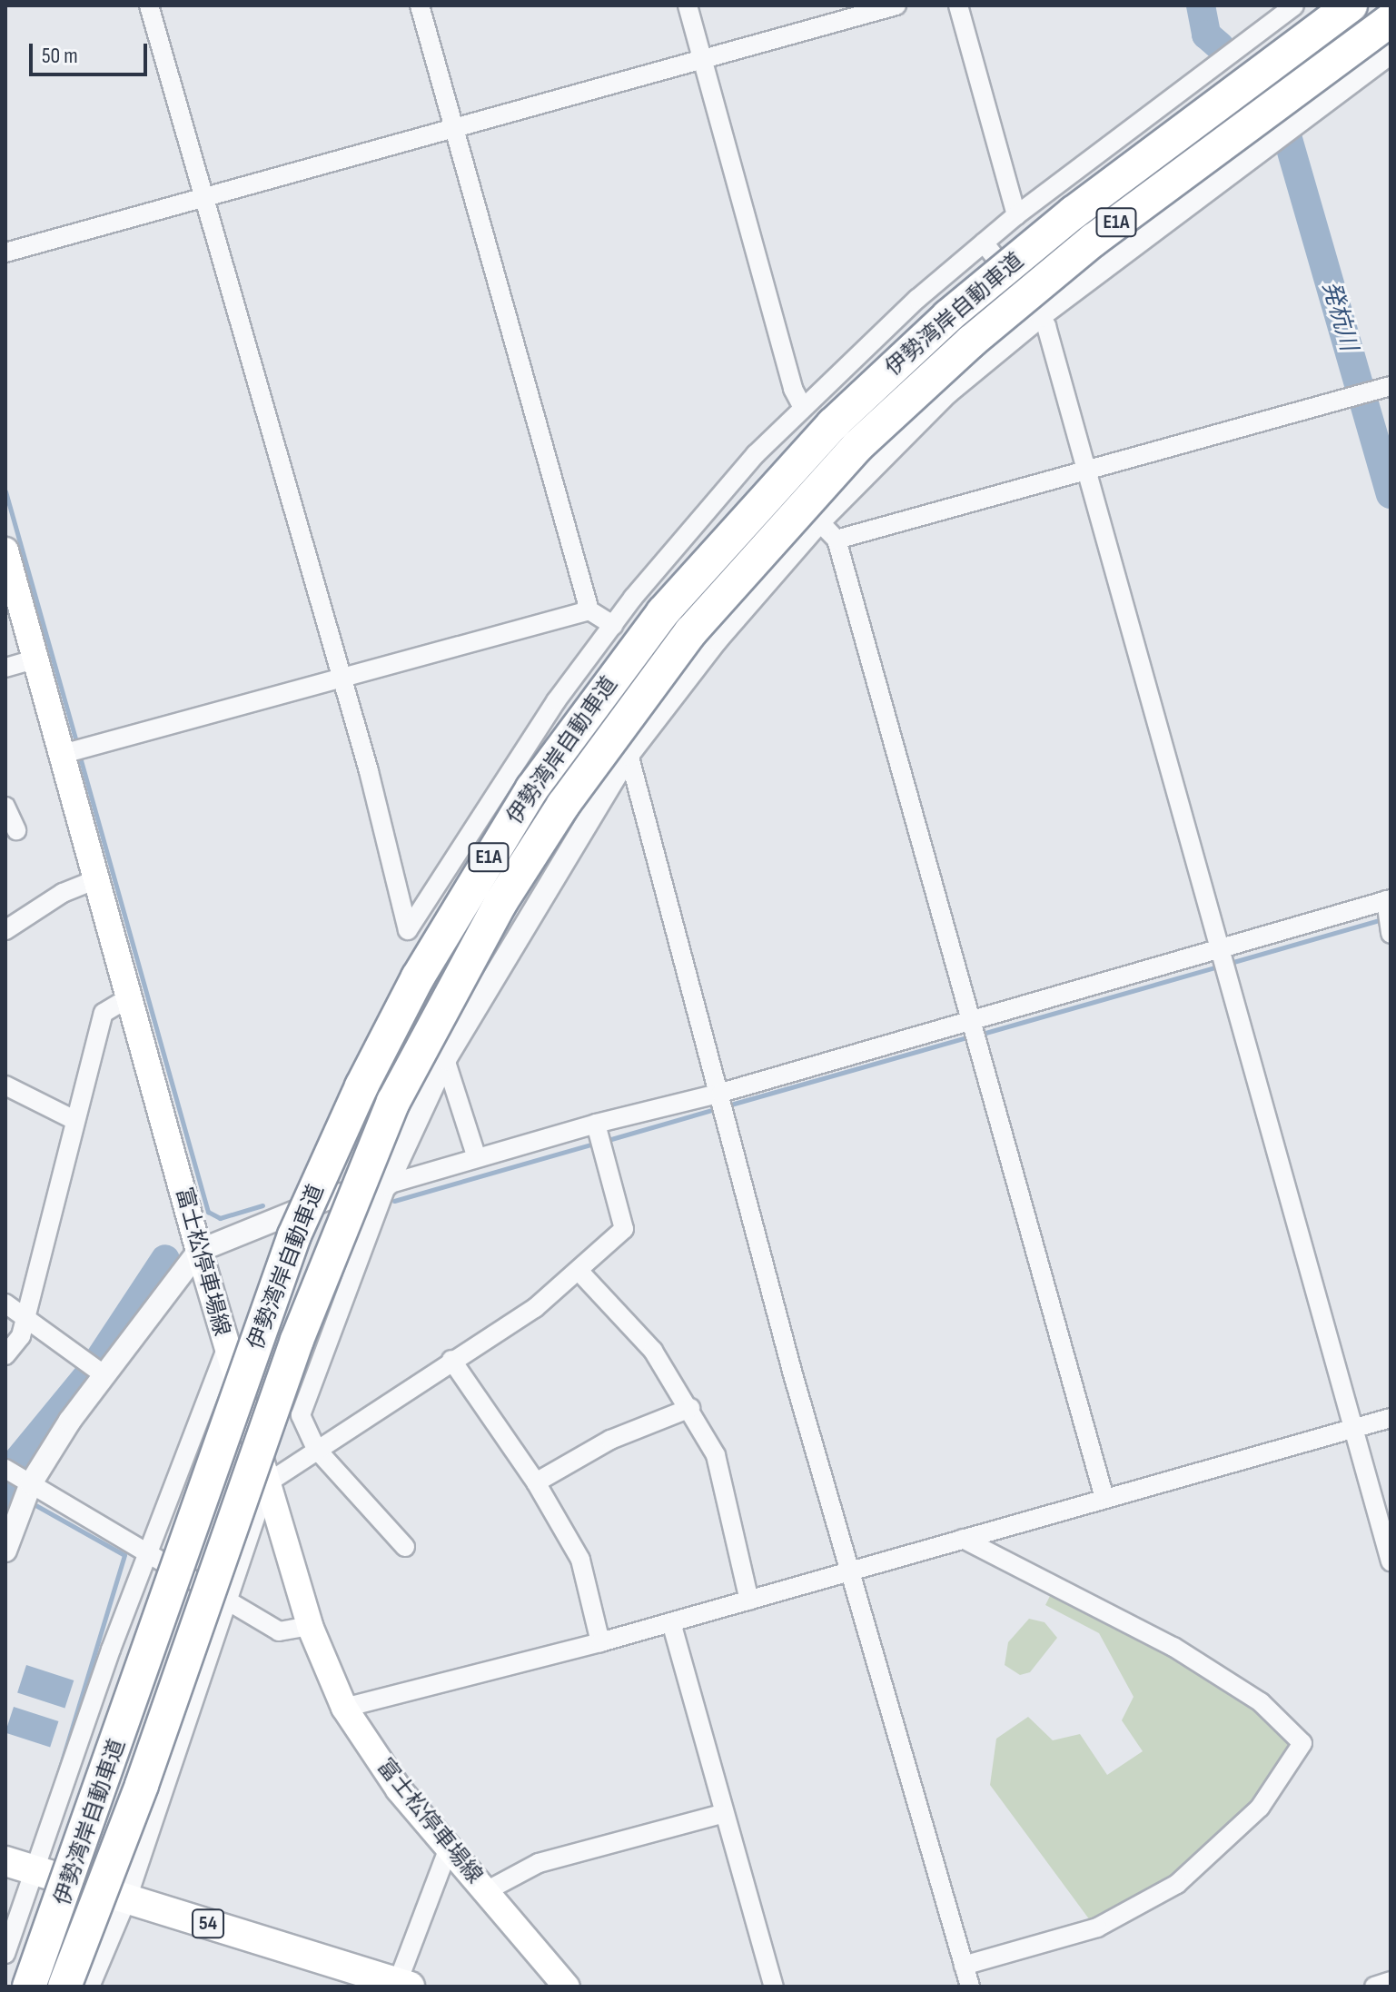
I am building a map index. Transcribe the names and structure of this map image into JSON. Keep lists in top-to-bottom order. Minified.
{"streets":{"highway":["E1A","伊勢湾岸自動車道"],"main road":["富士松停車場線","54"]},"water":["発杭川"],"scale_bar":"50 m"}
